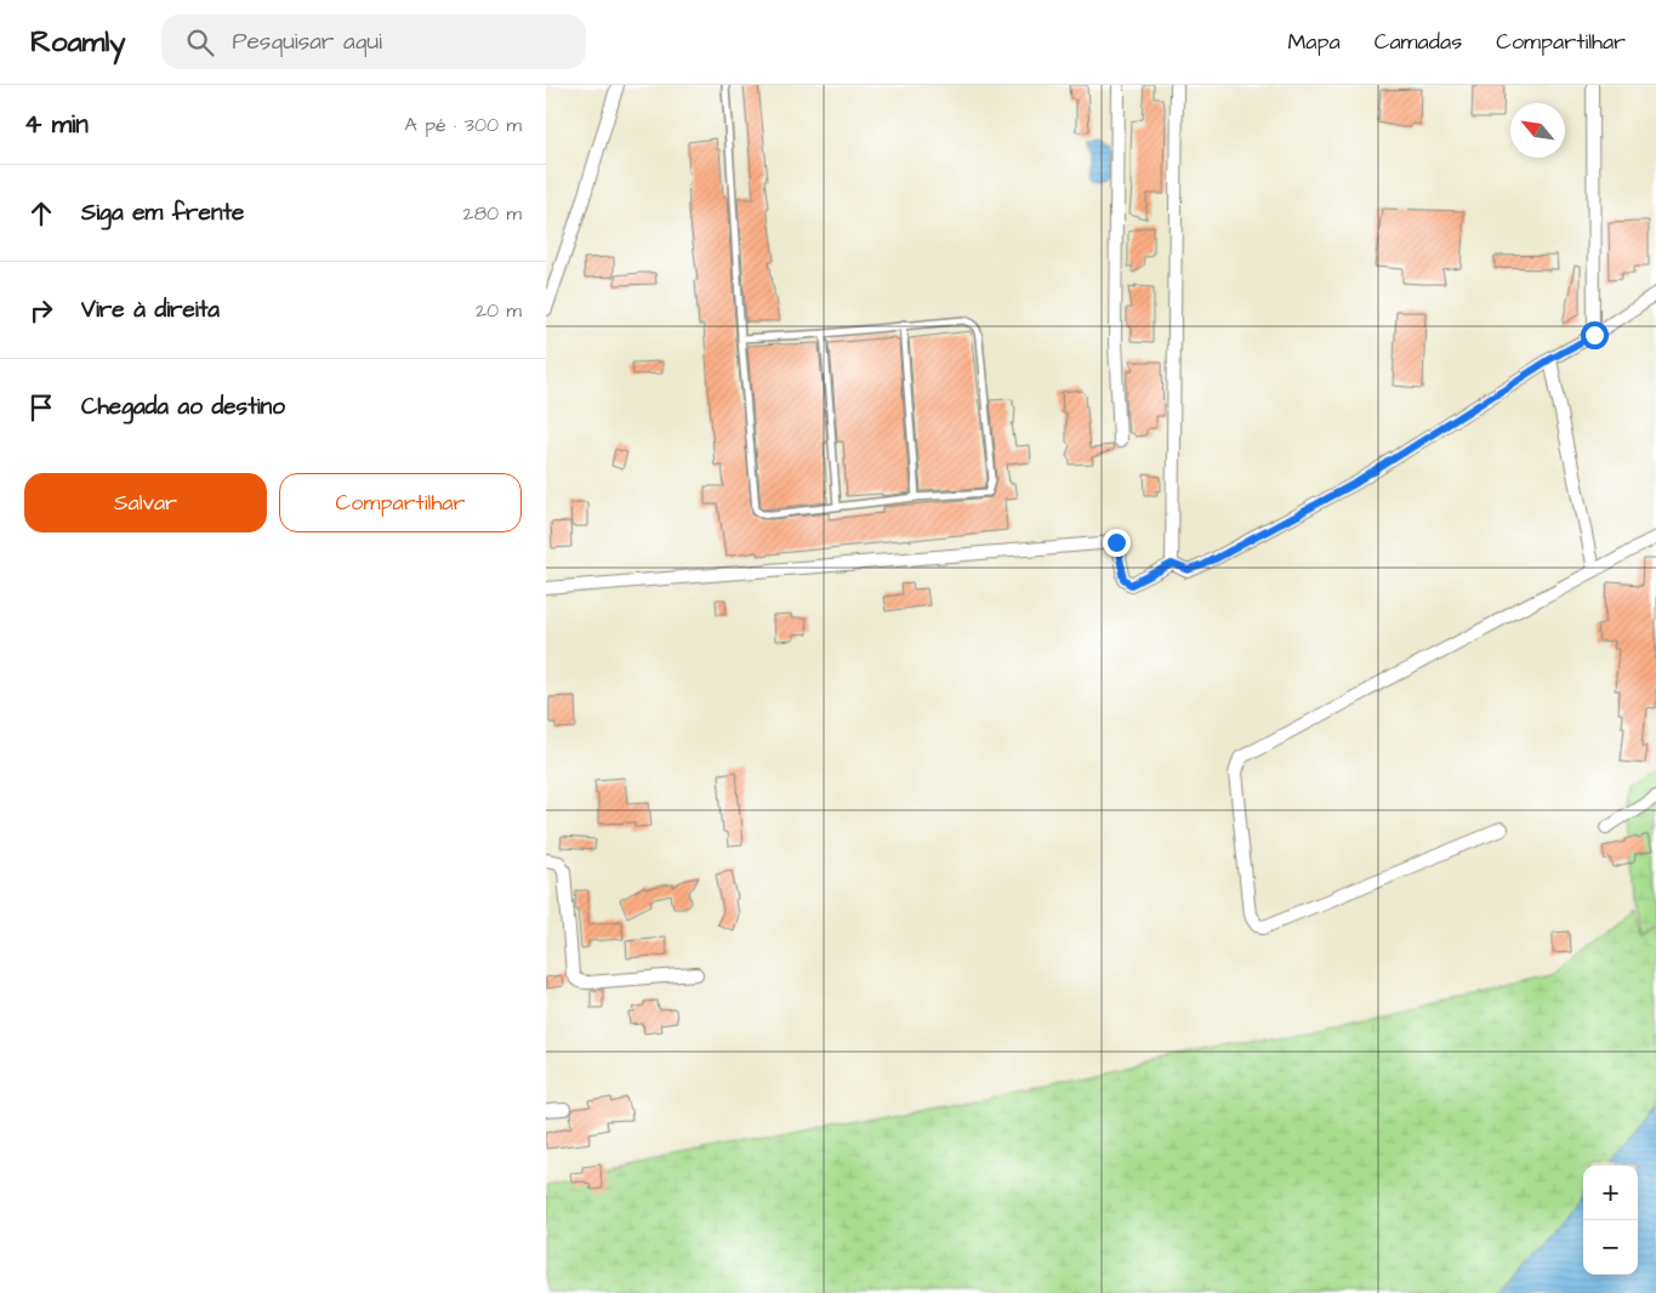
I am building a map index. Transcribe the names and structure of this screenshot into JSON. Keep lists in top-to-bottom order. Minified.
{"north":"top left","page":{"header":"Roamly","search":"Pesquisar aqui","nav":["Mapa","Camadas","Compartilhar"],"heading":["4 min","A pé · 300 m"],"list":[["Siga em frente","280 m"],["Vire à direita","20 m"],"Chegada ao destino"],"buttons":["Salvar","Compartilhar"],"map_buttons":["+","−"]}}
